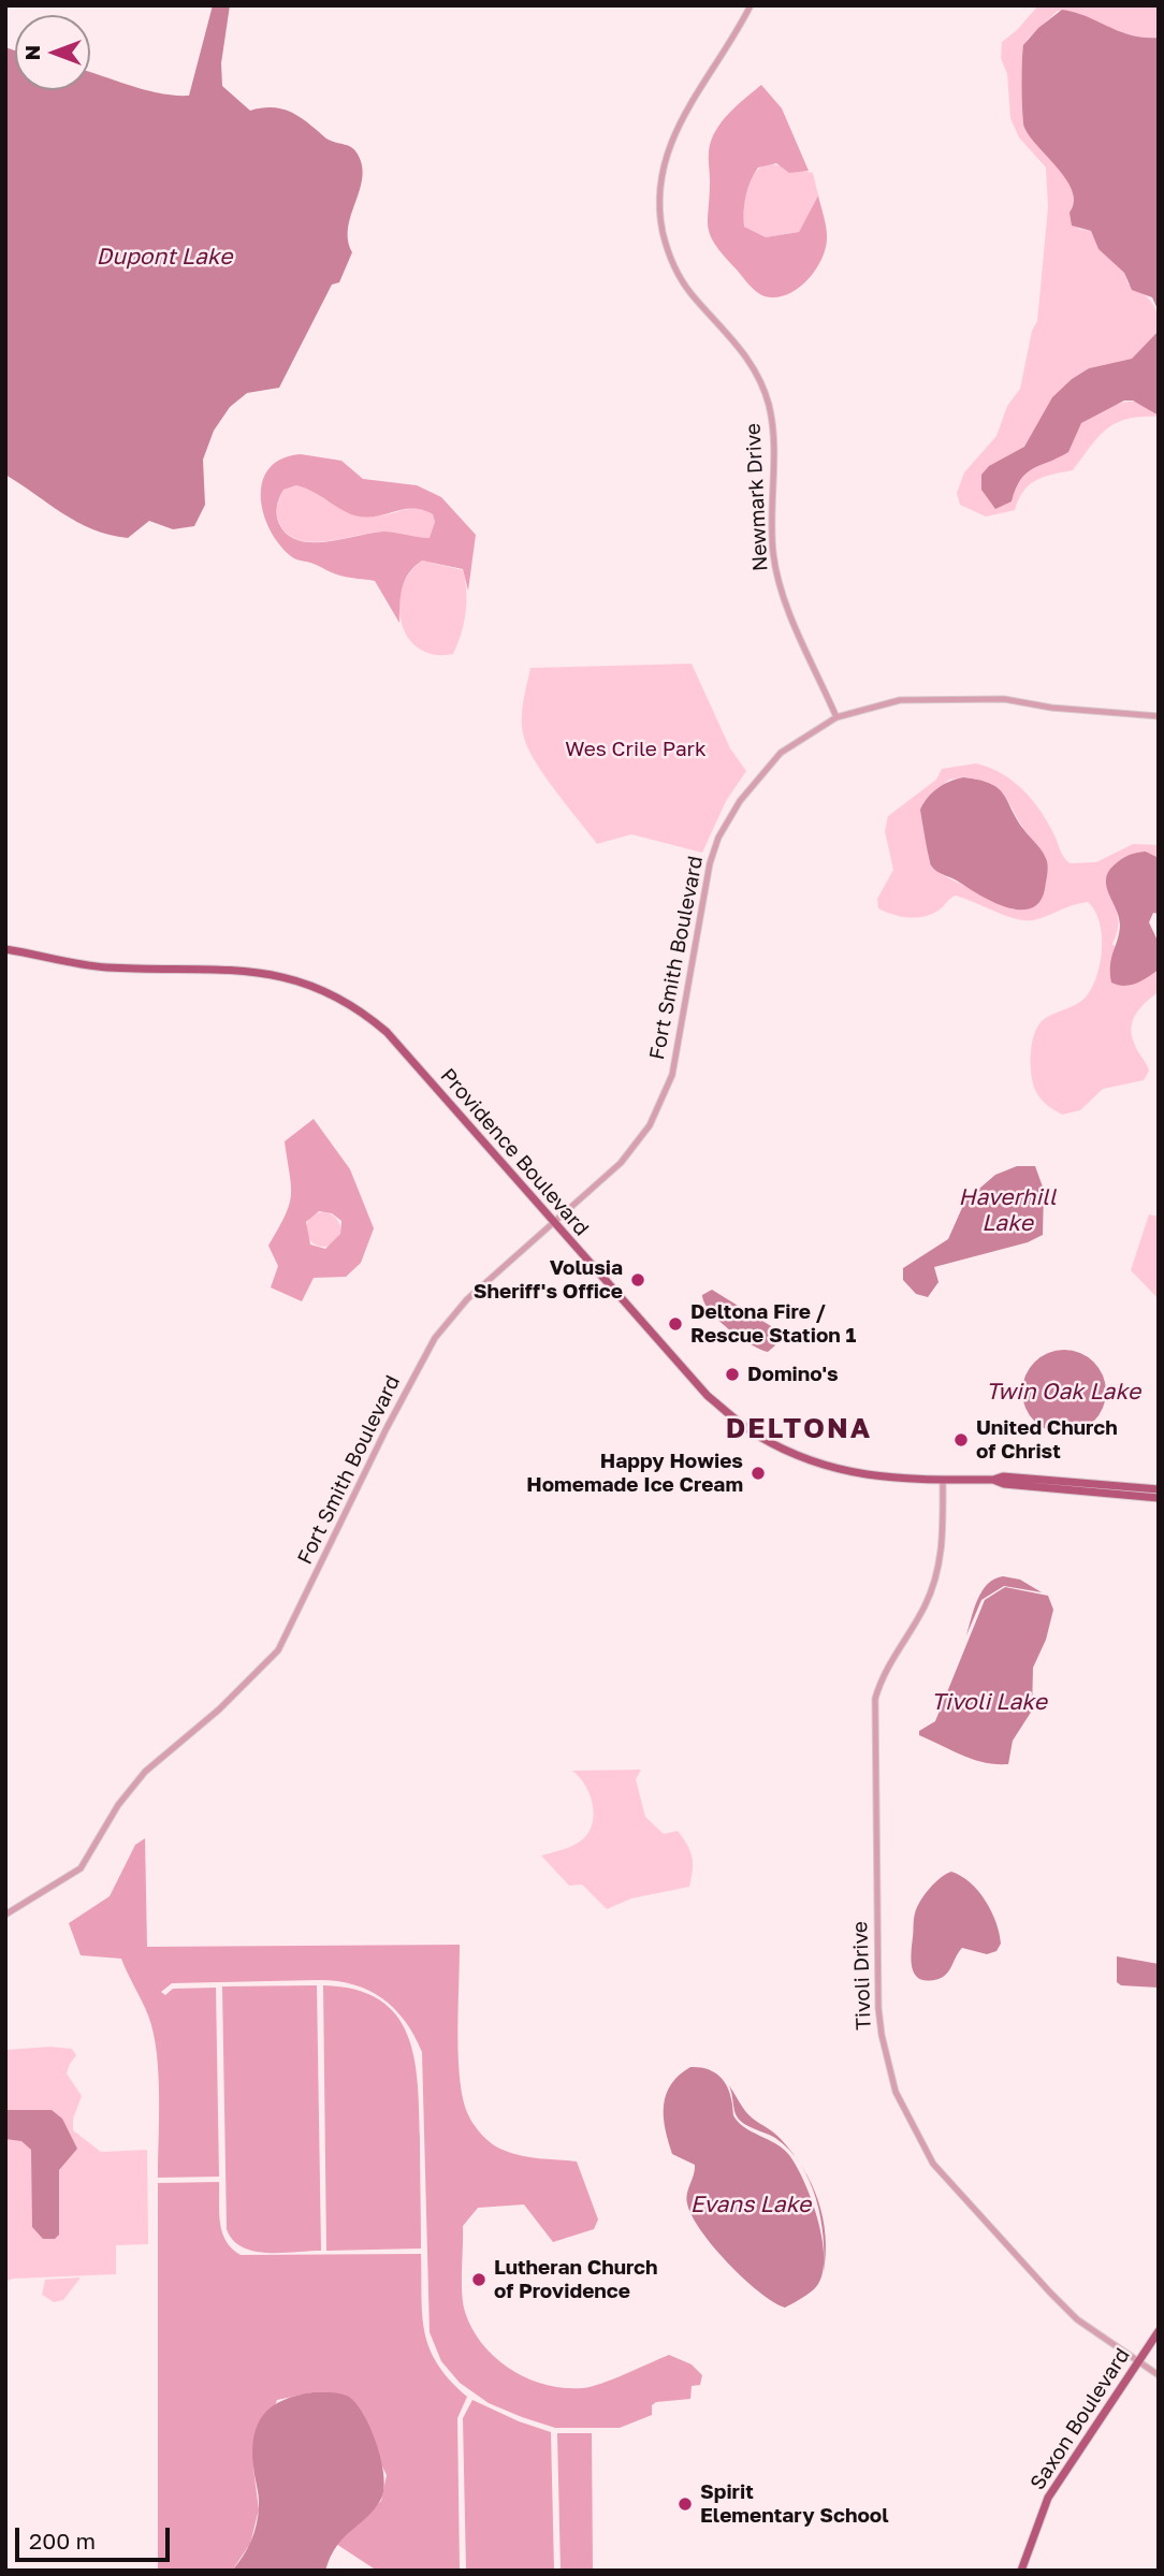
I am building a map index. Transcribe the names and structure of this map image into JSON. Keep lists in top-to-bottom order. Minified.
{"streets":{"main road":["Providence Boulevard","Saxon Boulevard"],"street":["Newmark Drive","Fort Smith Boulevard","Tivoli Drive"]},"crossings":[["Newmark Drive","Fort Smith Boulevard"],["Fort Smith Boulevard","Providence Boulevard"],["Providence Boulevard","Tivoli Drive"],["Tivoli Drive","Saxon Boulevard"]],"districts":["DELTONA"],"water":["Dupont Lake","Haverhill Lake","Twin Oak Lake","Tivoli Lake","Evans Lake"],"parks":["Wes Crile Park"],"places":["Volusia Sheriff's Office","Deltona Fire / Rescue Station 1","Domino's","United Church of Christ","Happy Howies Homemade Ice Cream","Lutheran Church of Providence","Spirit Elementary School"],"scale_bar":"200 m","north":"left"}
